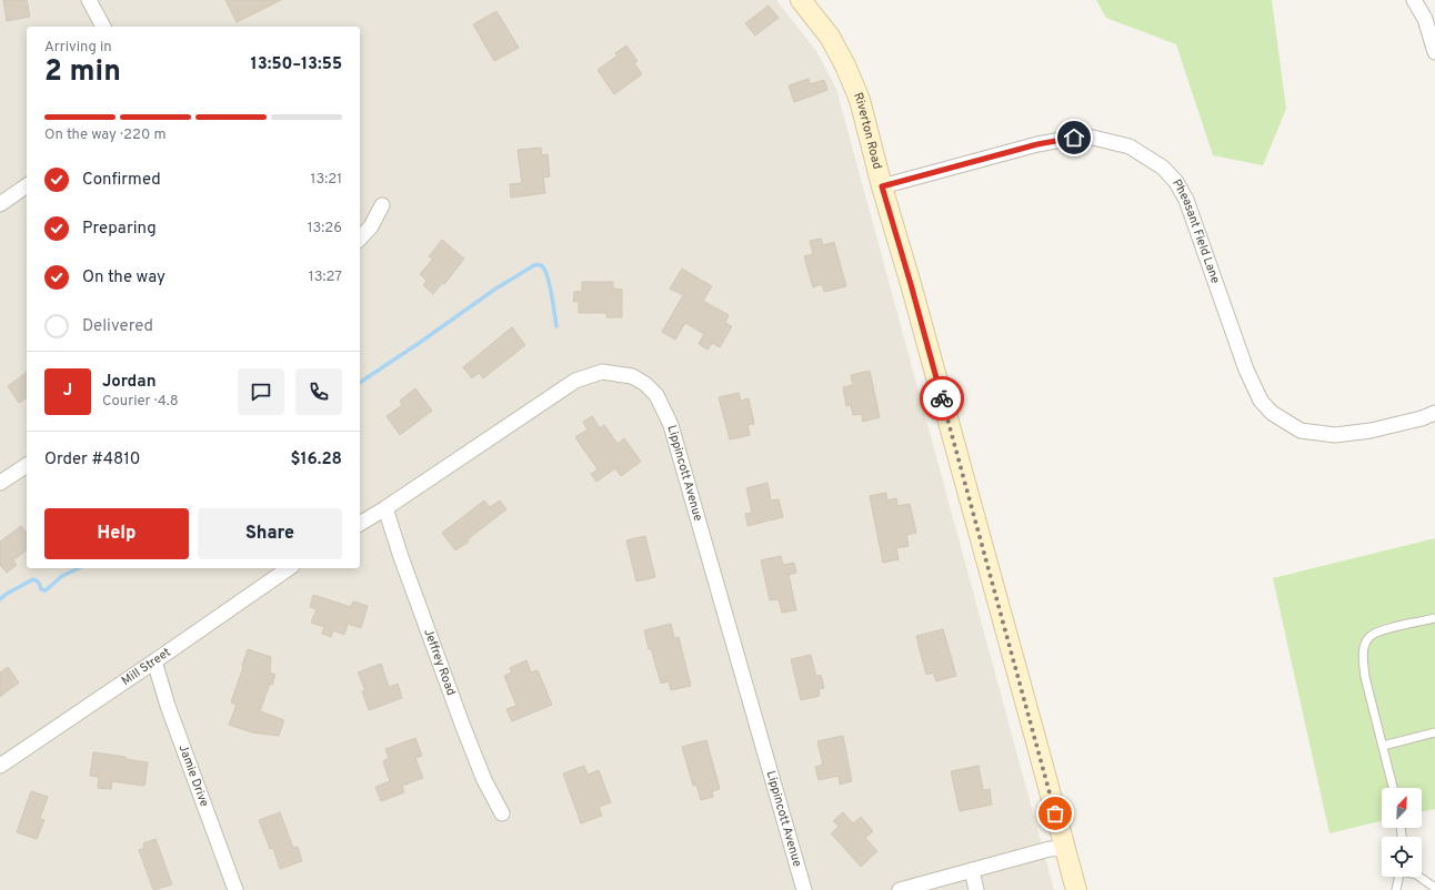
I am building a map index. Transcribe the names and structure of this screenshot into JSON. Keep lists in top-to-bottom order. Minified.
{"streets":{"main road":["Riverton Road"],"street":["Pheasant Field Lane","Lippincott Avenue","Jeffrey Road","Mill Street","Jamie Drive"]},"crossings":[["Riverton Road","Pheasant Field Lane"],["Lippincott Avenue","Jeffrey Road"],["Mill Street","Jamie Drive"]],"north":"top right","page":{"heading":["2 min","Arriving in","13:50–13:55"],"panel":["Jordan","Courier · 4.8","Order #4810","$16.28"],"bar":"On the way · 220 m","list":[["Confirmed","13:21"],["Preparing","13:26"],["On the way","13:27"],"Delivered"],"round":"J","buttons":["Help","Share"]}}
